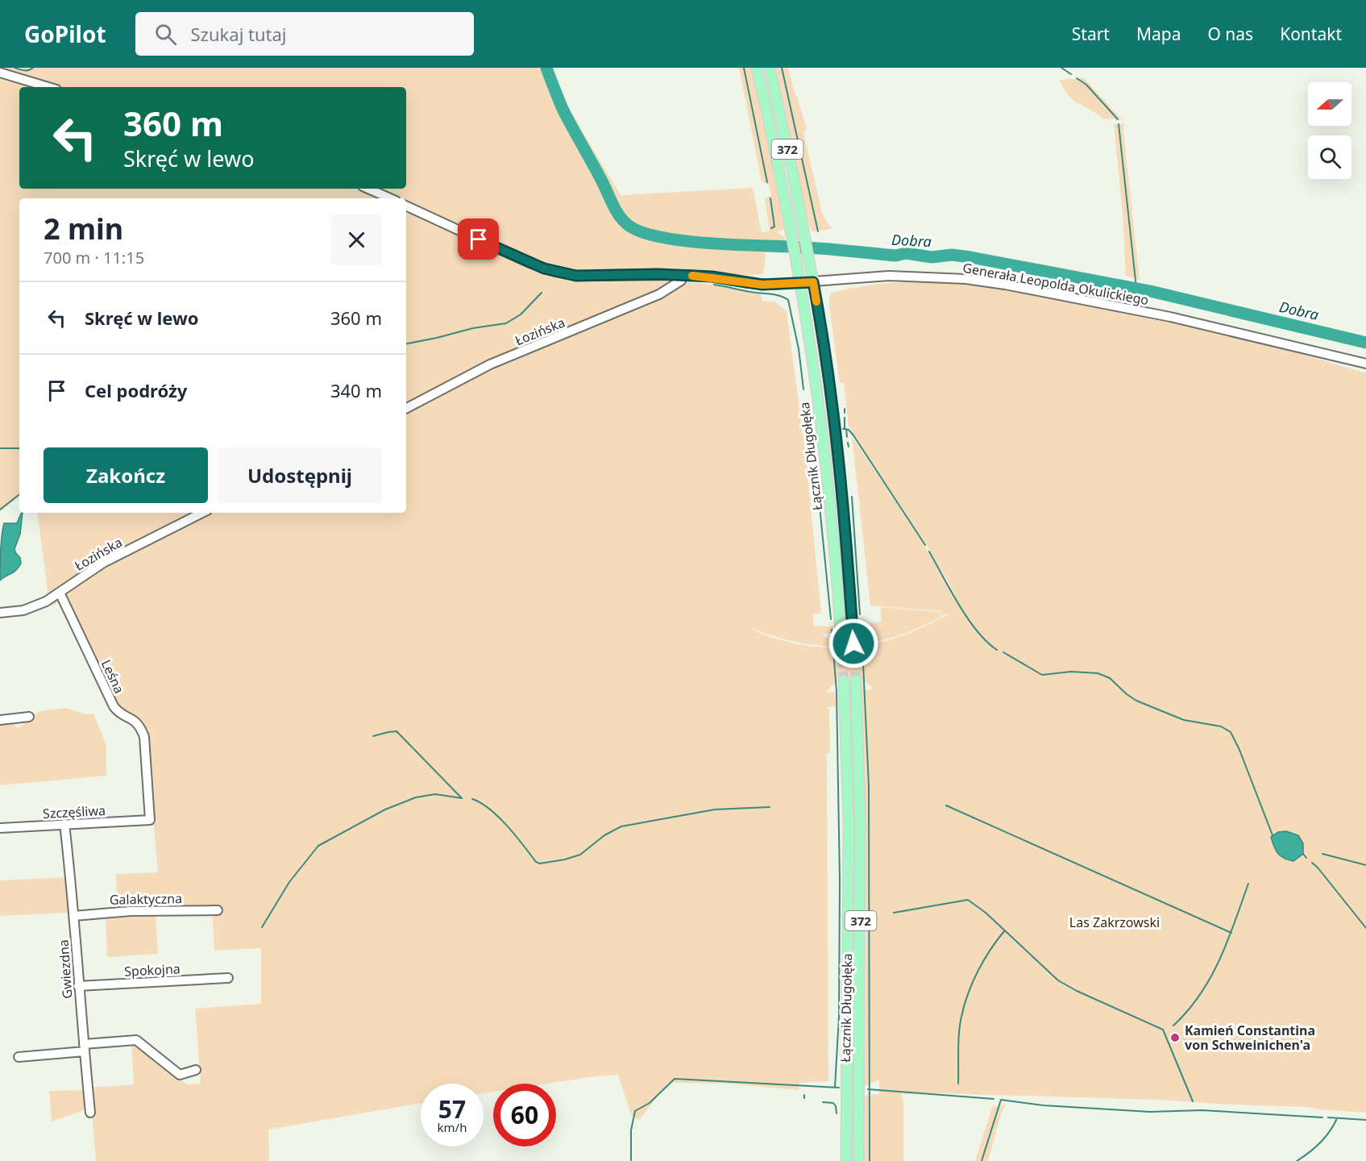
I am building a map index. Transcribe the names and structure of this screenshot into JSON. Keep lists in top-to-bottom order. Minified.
{"streets":{"main road":["372","Łącznik Długołęka"],"street":["Generała Leopolda Okulickiego","Łozińska","Leśna","Szczęśliwa","Galaktyczna","Gwiezdna","Spokojna"]},"crossings":[["Generała Leopolda Okulickiego","Łozińska"],["Generała Leopolda Okulickiego","Łącznik Długołęka"],["Łozińska","Leśna"],["Leśna","Szczęśliwa"],["Szczęśliwa","Gwiezdna"],["Galaktyczna","Gwiezdna"],["Gwiezdna","Spokojna"]],"water":["Dobra"],"parks":["Las Zakrzowski"],"places":["Kamień Constantina von Schweinichen'a"],"north":"left","page":{"header":"GoPilot","search":"Szukaj tutaj","nav":["Start","Mapa","O nas","Kontakt"],"turn":["360 m","Skręć w lewo"],"heading":["2 min","700 m · 11:15"],"list":[{"name":"Skręć w lewo","value":"360 m"},{"name":"Cel podróży","value":"340 m"}],"buttons":["Zakończ","Udostępnij"],"speed":"57 km/h","limit":"60"}}
